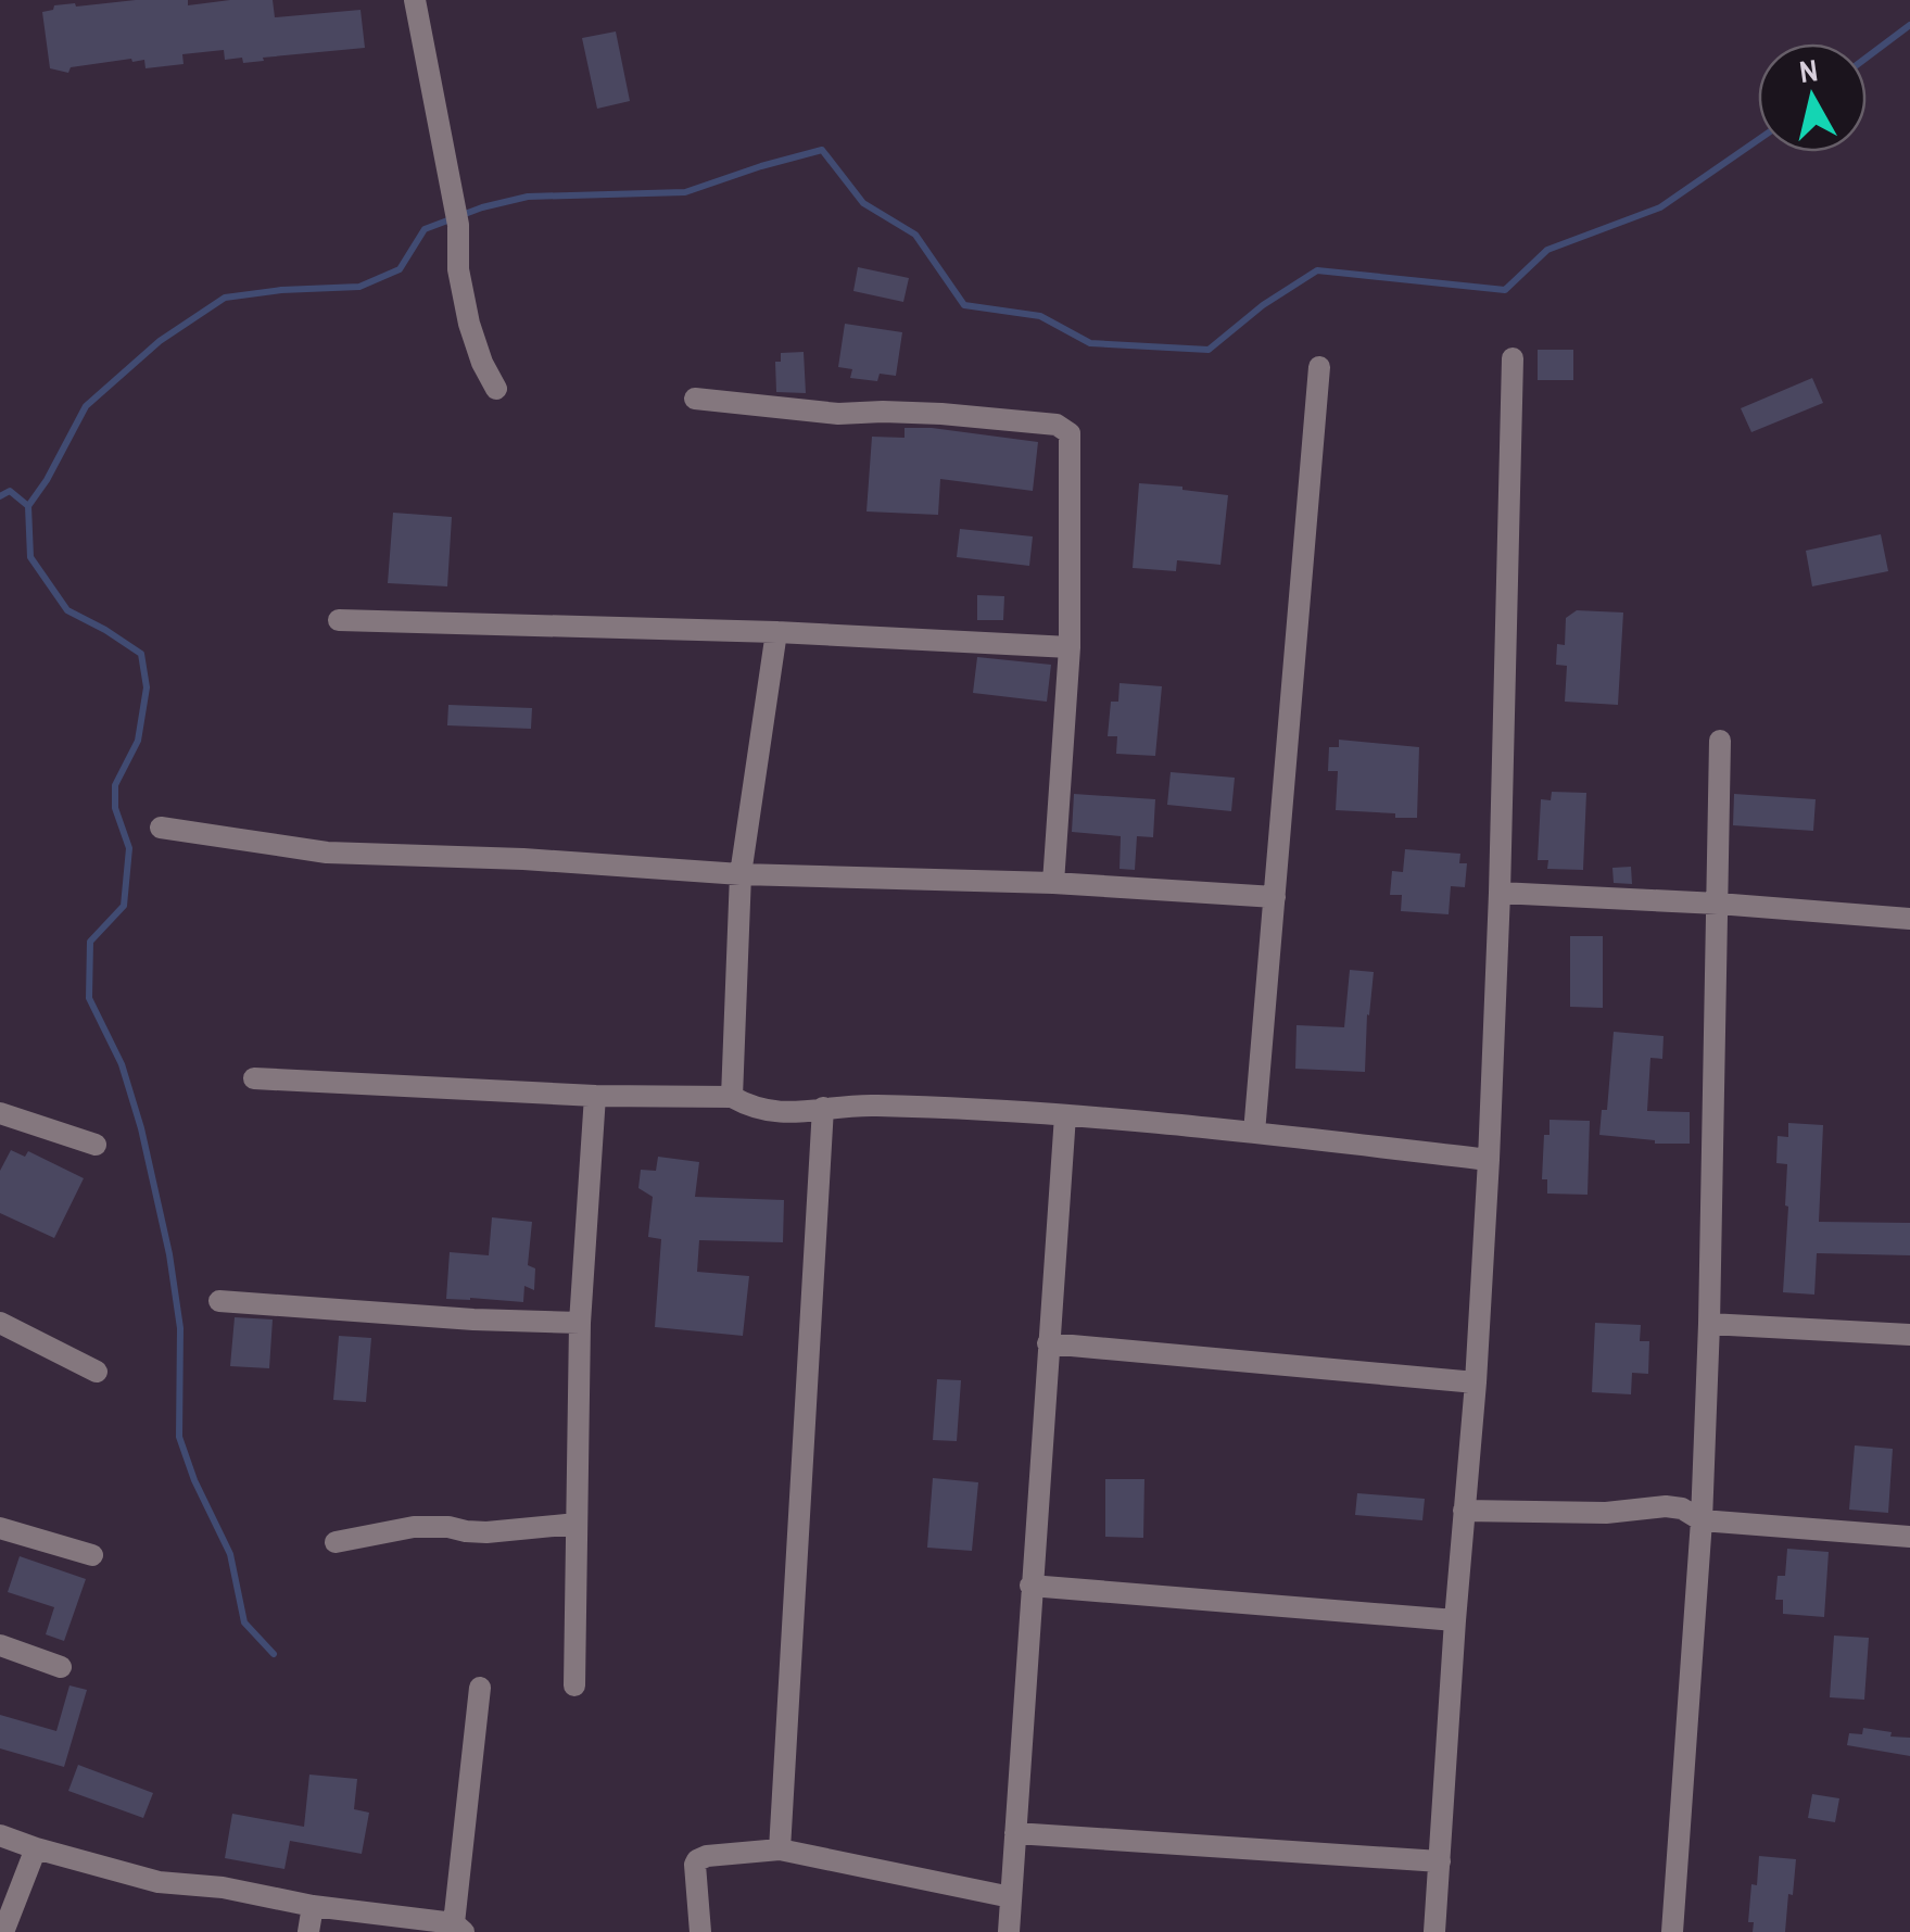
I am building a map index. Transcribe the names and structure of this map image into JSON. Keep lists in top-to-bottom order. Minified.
{"north":"top"}
